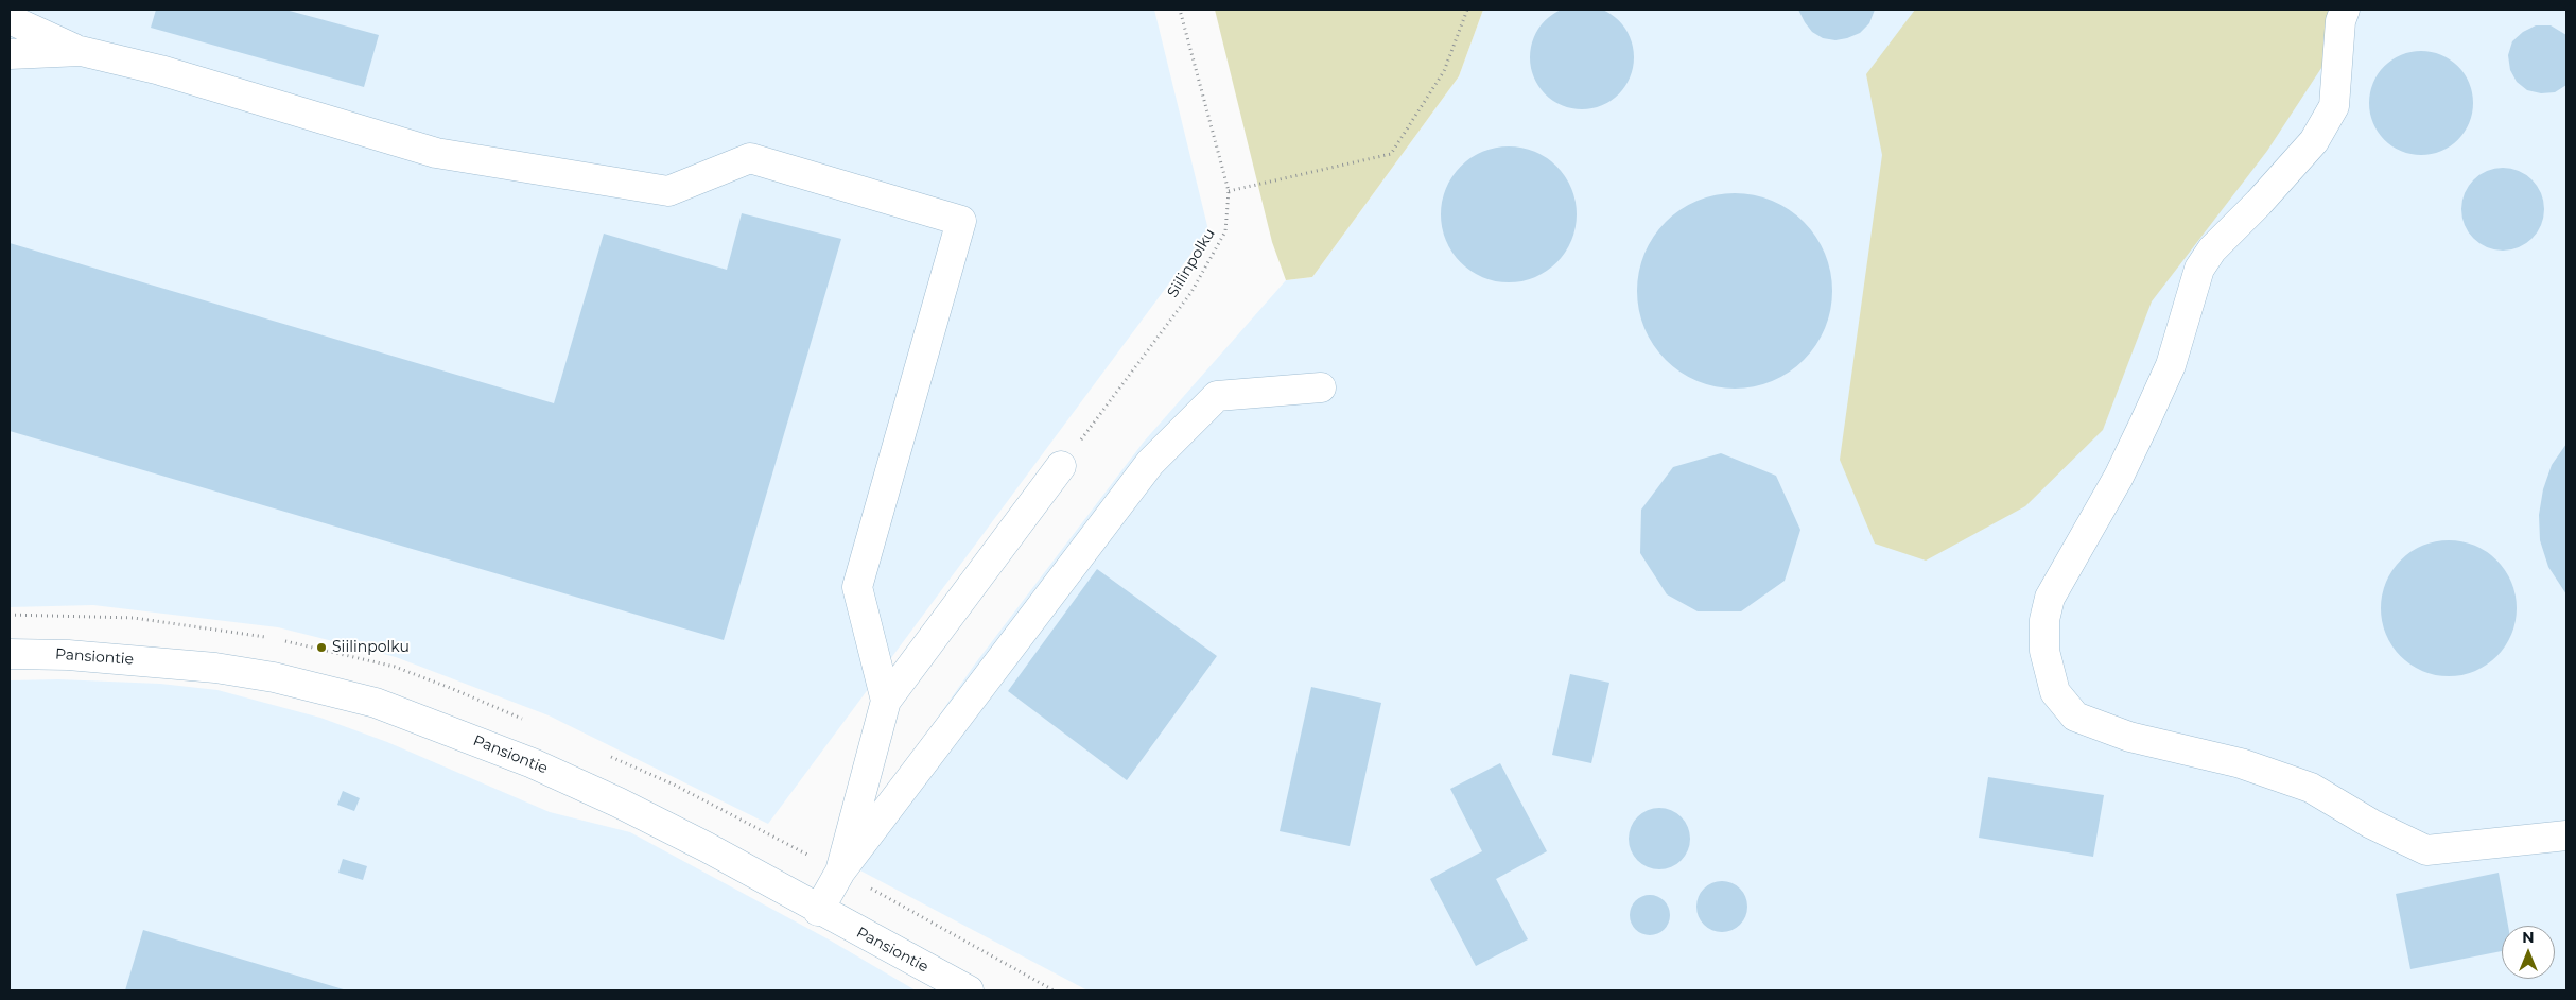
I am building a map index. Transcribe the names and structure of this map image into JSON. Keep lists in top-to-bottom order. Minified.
{"streets":{"street":["Pansiontie"],"path":["Siilinpolku"]},"places":["Siilinpolku"],"north":"top"}
